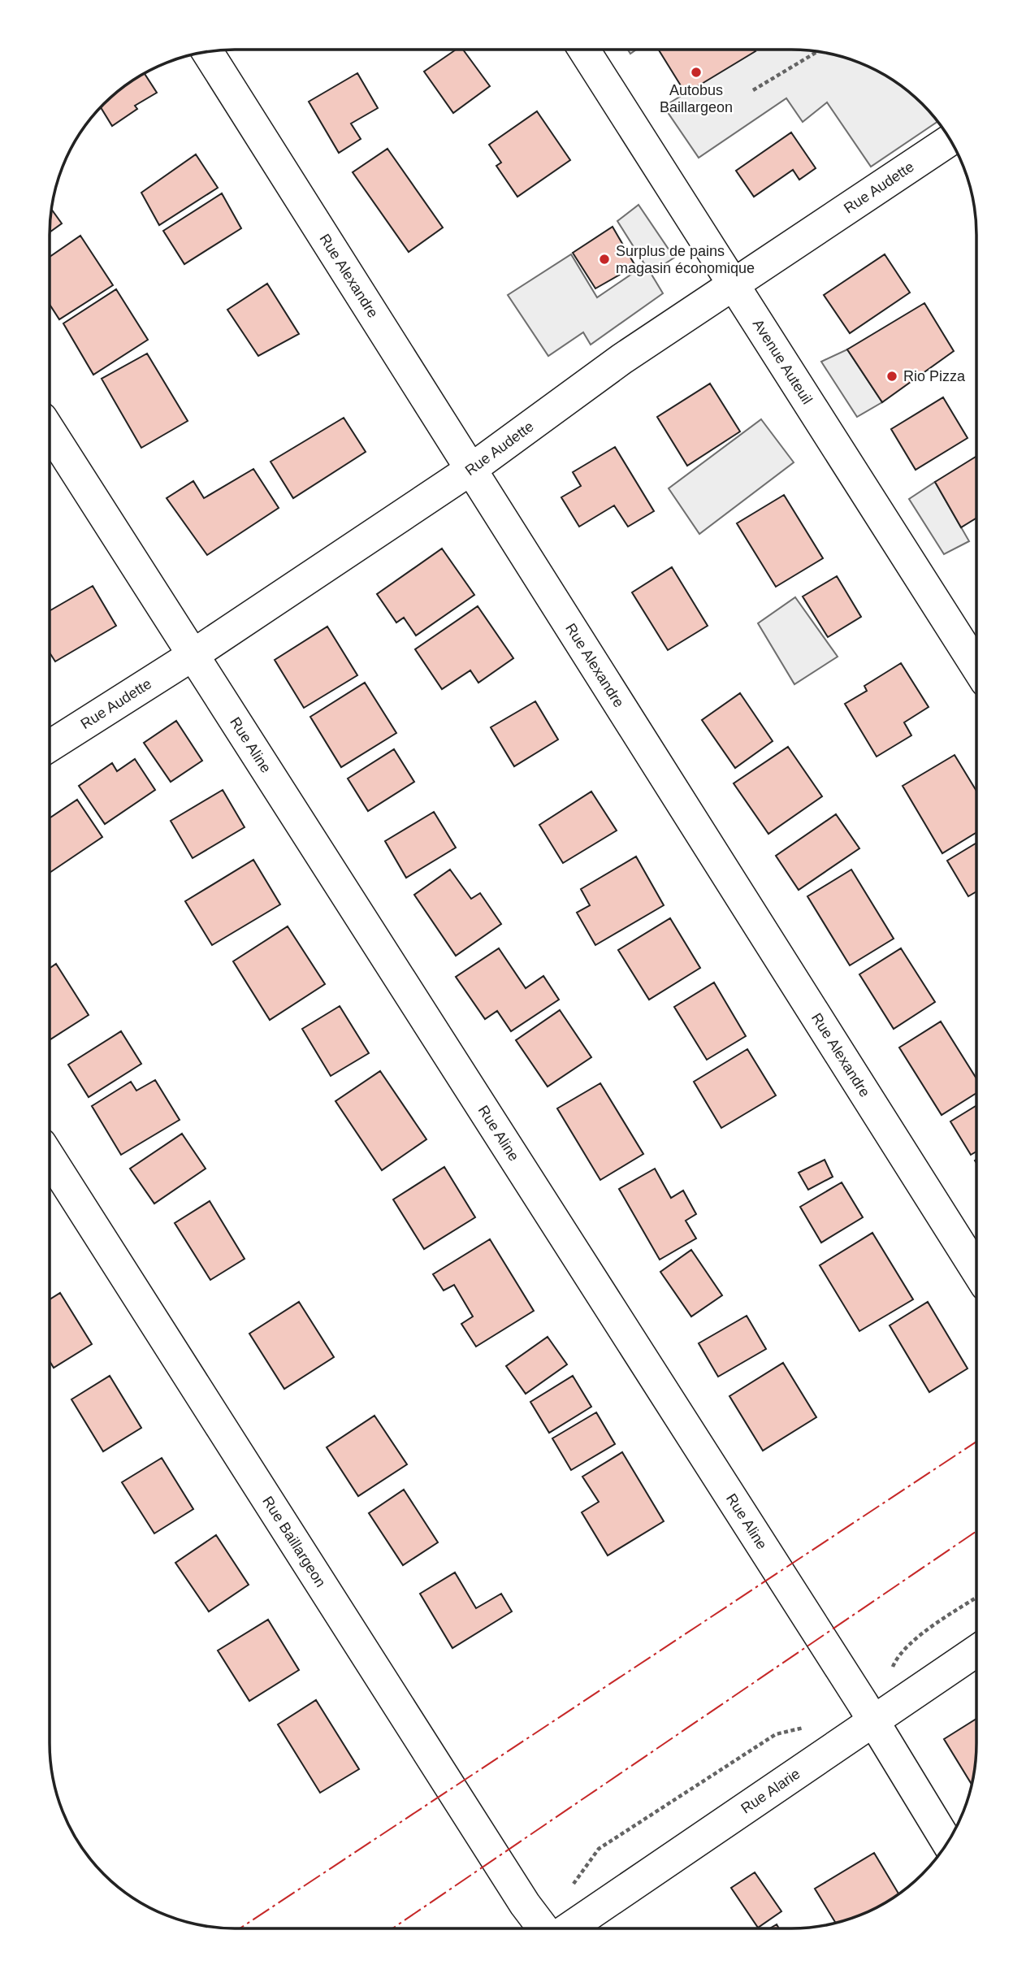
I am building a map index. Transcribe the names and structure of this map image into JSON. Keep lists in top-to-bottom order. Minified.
{"streets":{"street":["Rue Audette","Rue Alexandre","Avenue Auteuil","Rue Aline","Rue Baillargeon","Rue Alarie"]},"crossings":[["Rue Audette","Rue Alexandre"],["Rue Audette","Avenue Auteuil"],["Rue Audette","Rue Aline"],["Rue Aline","Rue Alarie"]],"places":["Autobus Baillargeon","Surplus de pains magasin économique","Rio Pizza"]}
